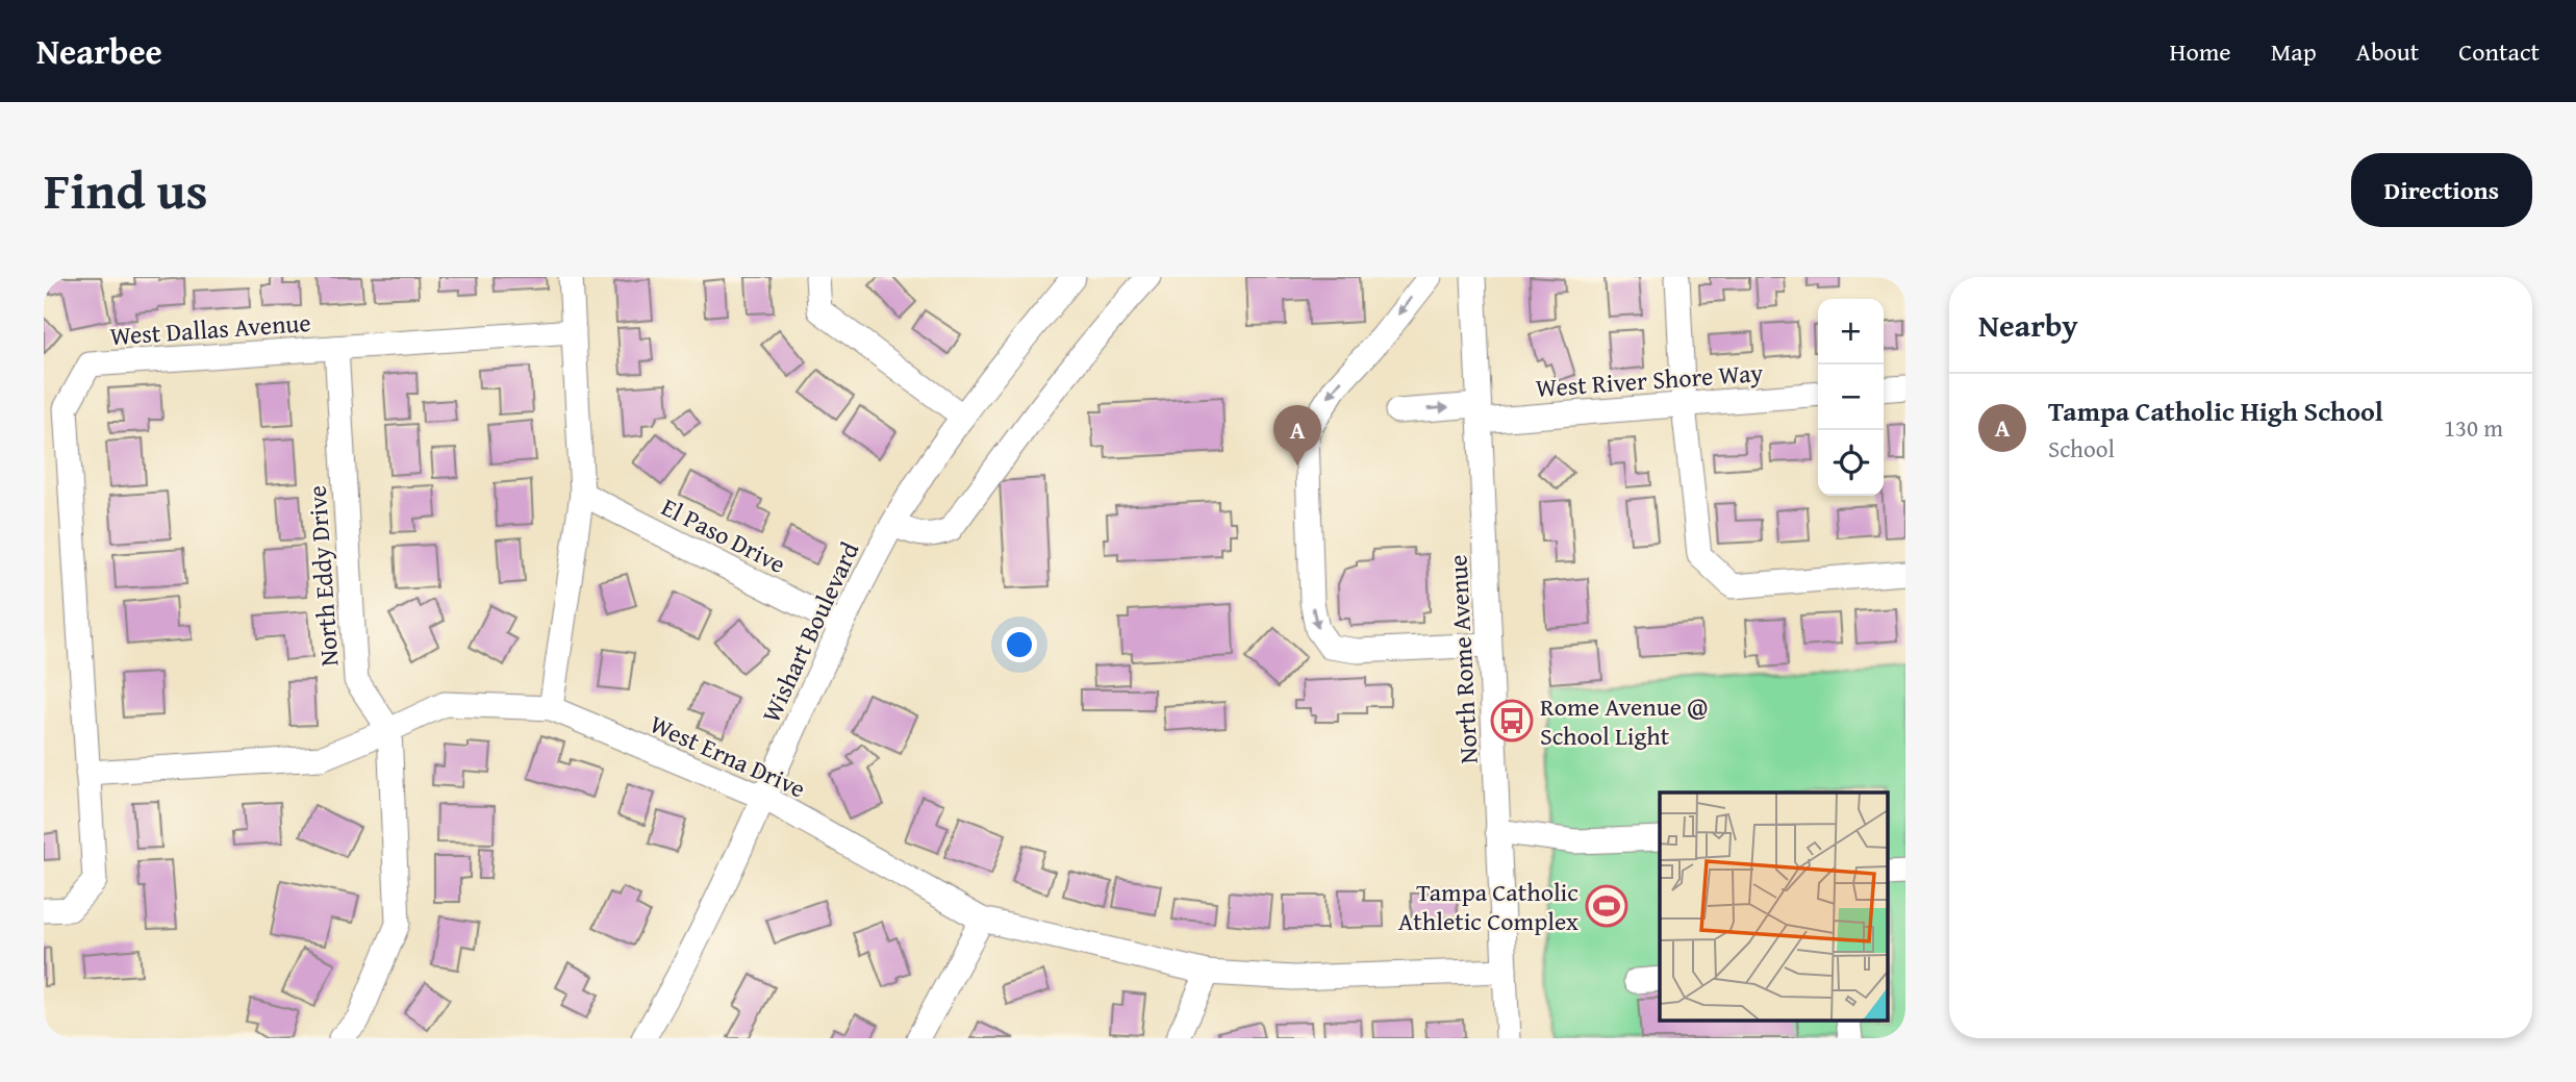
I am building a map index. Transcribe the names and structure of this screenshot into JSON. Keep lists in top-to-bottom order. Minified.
{"streets":{"street":["West Dallas Avenue","West River Shore Way","El Paso Drive","North Eddy Drive","Wishart Boulevard","North Rome Avenue","West Erna Drive"]},"crossings":[["West Dallas Avenue","North Eddy Drive"],["West Dallas Avenue","West Erna Drive"],["West River Shore Way","North Rome Avenue"],["El Paso Drive","Wishart Boulevard"],["North Eddy Drive","West Erna Drive"],["Wishart Boulevard","West Erna Drive"],["North Rome Avenue","West Erna Drive"]],"places":{"bus stop":["Rome Avenue @ School Light"],"sports":["Tampa Catholic Athletic Complex"]},"page":{"header":"Nearbee","nav":["Home","Map","About","Contact"],"title":"Find us","buttons":"Directions","heading":"Nearby","map_buttons":["+","−"],"list":[{"mark":"A","name":"Tampa Catholic High School","note":"School","value":"130 m"}],"pins":"A"}}
